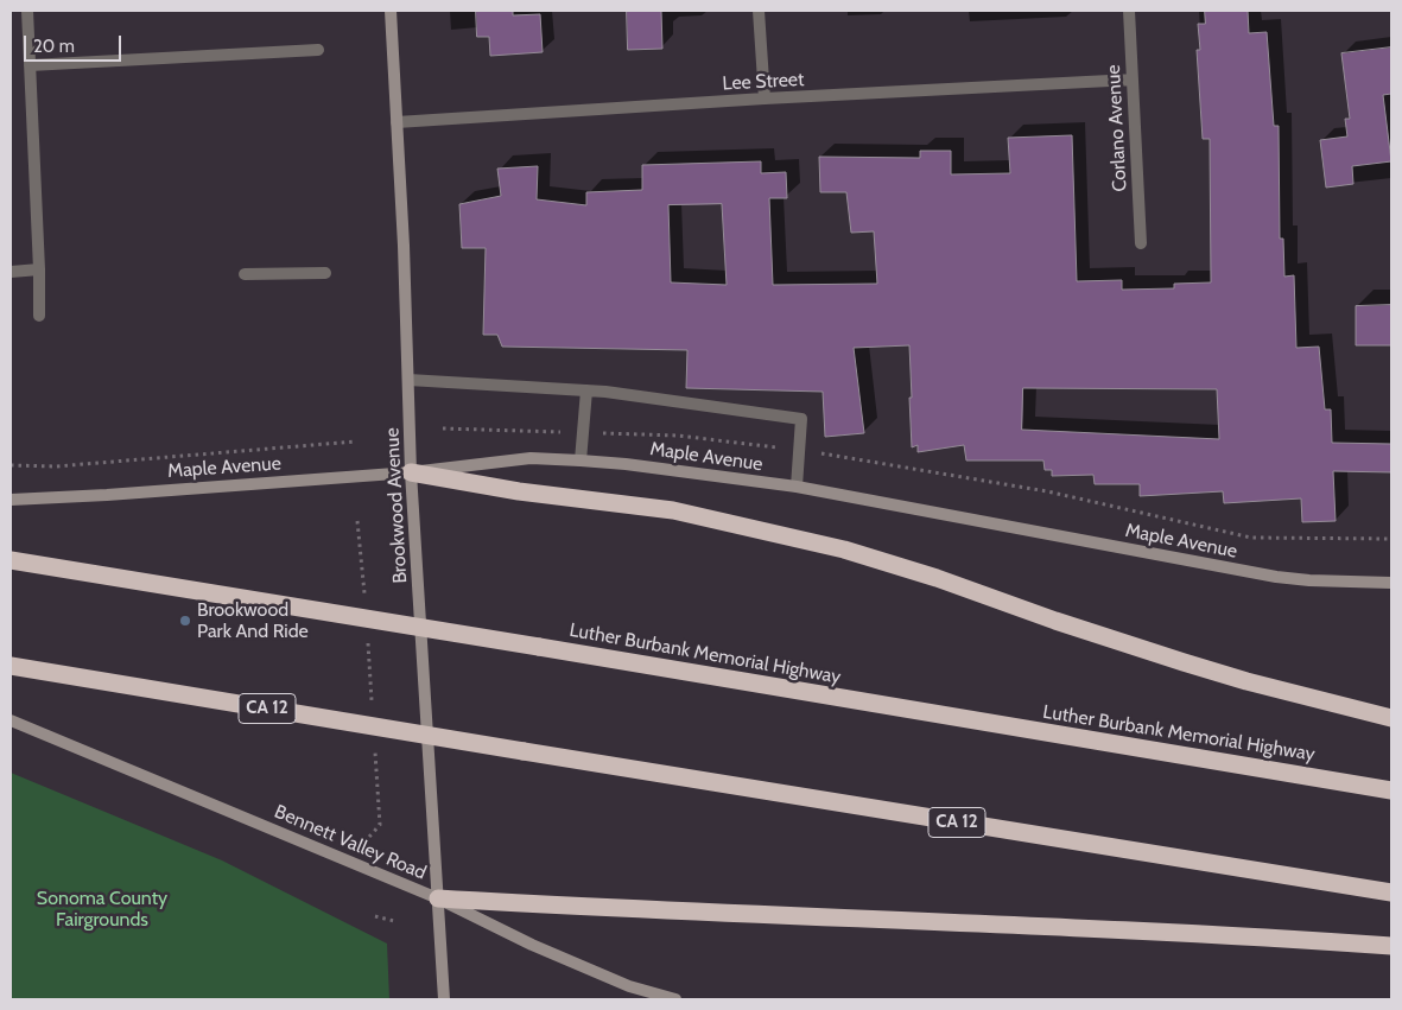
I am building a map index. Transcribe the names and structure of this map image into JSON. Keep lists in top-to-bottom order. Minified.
{"streets":{"highway":["Luther Burbank Memorial Highway","CA 12"],"street":["Lee Street","Corlano Avenue","Maple Avenue","Brookwood Avenue","Bennett Valley Road"]},"crossings":[["Lee Street","Corlano Avenue"],["Lee Street","Brookwood Avenue"],["Maple Avenue","Brookwood Avenue"],["Brookwood Avenue","Bennett Valley Road"]],"parks":["Sonoma County Fairgrounds"],"places":["Brookwood Park And Ride"],"scale_bar":"20 m"}
